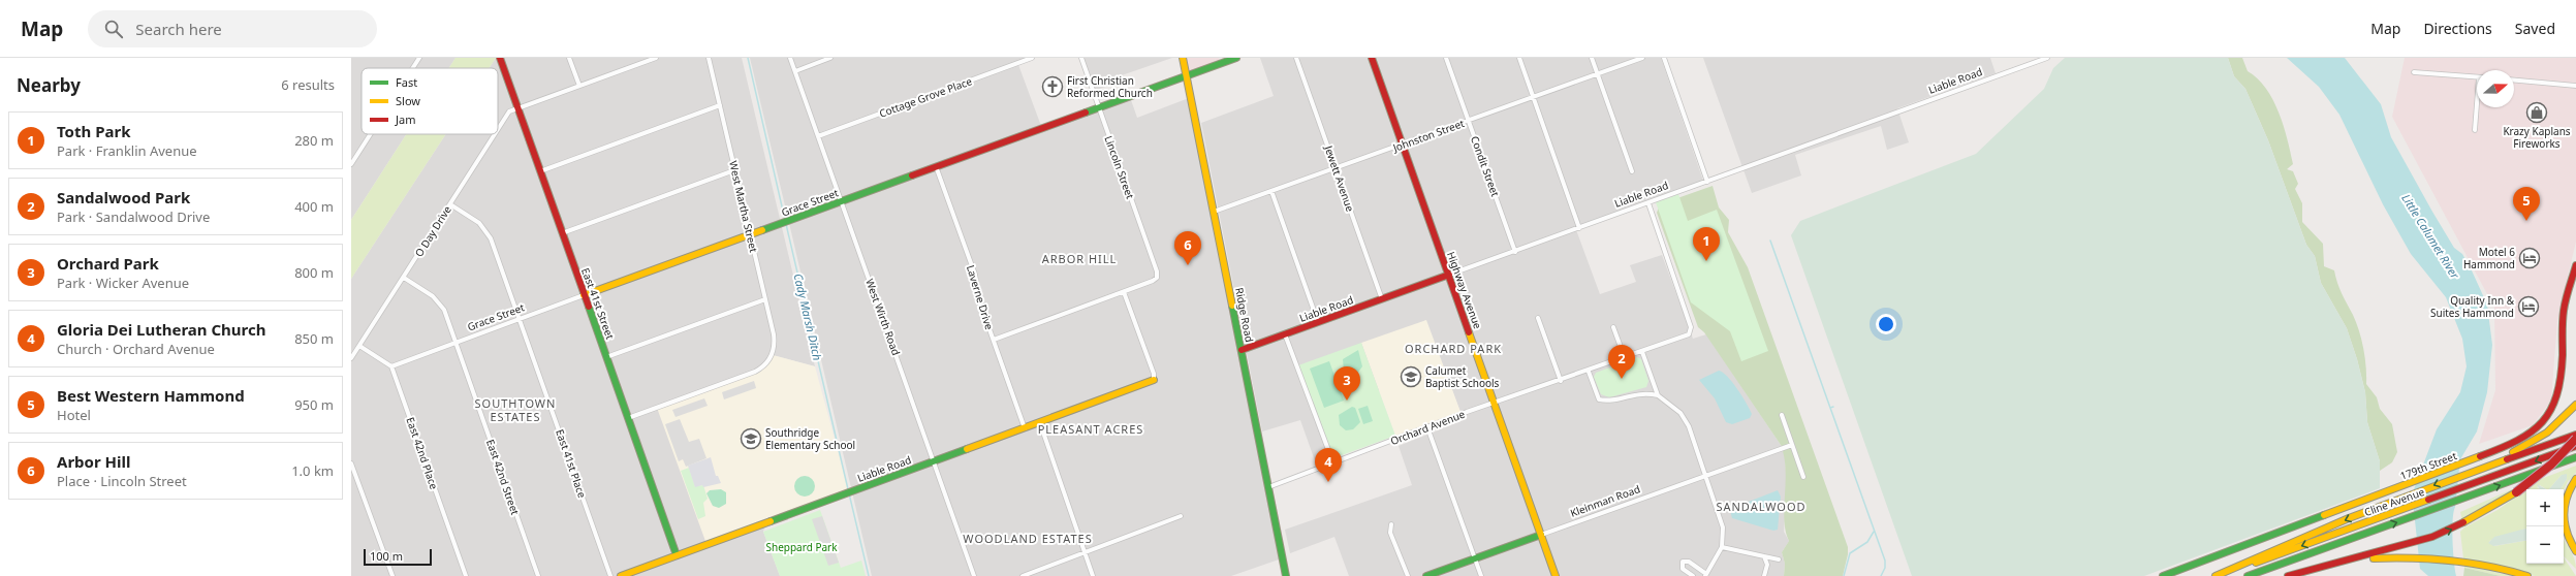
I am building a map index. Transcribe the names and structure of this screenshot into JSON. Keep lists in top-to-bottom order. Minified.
{"streets":{"main road":["Liable Road","Grace Street","Highway Avenue","East 41st Street","Ridge Road","179th Street","Kleinman Road","Cline Avenue"],"street":["Cottage Grove Place","Johnston Street","Condit Street","Lincoln Street","Jewett Avenue","West Martha Street","O Day Drive","Laverne Drive","West Wirth Road","Orchard Avenue","East 42nd Place","East 41st Place","East 42nd Street"]},"crossings":[["Liable Road","Condit Street"],["Liable Road","Jewett Avenue"],["Liable Road","Highway Avenue"],["Liable Road","Laverne Drive"],["Liable Road","East 41st Street"],["Liable Road","Ridge Road"],["Liable Road","West Wirth Road"],["Liable Road","Orchard Avenue"],["Cottage Grove Place","West Wirth Road"],["Johnston Street","Condit Street"],["Johnston Street","Jewett Avenue"],["Johnston Street","Highway Avenue"],["Johnston Street","Ridge Road"],["Lincoln Street","Grace Street"],["Grace Street","West Martha Street"],["Grace Street","Laverne Drive"],["Grace Street","East 41st Street"],["Grace Street","Ridge Road"],["Grace Street","West Wirth Road"],["Grace Street","East 42nd Place"],["Grace Street","East 41st Place"],["Grace Street","East 42nd Street"],["West Martha Street","East 41st Street"],["O Day Drive","East 41st Street"],["O Day Drive","East 41st Place"],["O Day Drive","East 42nd Street"],["Highway Avenue","Orchard Avenue"],["Highway Avenue","Kleinman Road"],["Ridge Road","Orchard Avenue"]],"districts":["ARBOR HILL","ORCHARD PARK","SOUTHTOWN ESTATES","PLEASANT ACRES","SANDALWOOD","WOODLAND ESTATES"],"water":["Little Calumet River","Cady Marsh Ditch"],"parks":["Sheppard Park"],"places":{"church":["First Christian Reformed Church"],"shop":["Krazy Kaplans Fireworks"],"hotel":["Motel 6 Hammond","Quality Inn & Suites Hammond"],"school or university":["Calumet Baptist Schools","Southridge Elementary School"]},"legend":["Fast","Slow","Jam"],"scale_bar":"100 m","north":"right","page":{"header":"Map","search":"Search here","nav":["Map","Directions","Saved"],"heading":["Nearby","6 results"],"list":[{"mark":"1","name":"Toth Park","note":"Park · Franklin Avenue","value":"280 m"},{"mark":"2","name":"Sandalwood Park","note":"Park · Sandalwood Drive","value":"400 m"},{"mark":"3","name":"Orchard Park","note":"Park · Wicker Avenue","value":"800 m"},{"mark":"4","name":"Gloria Dei Lutheran Church","note":"Church · Orchard Avenue","value":"850 m"},{"mark":"5","name":"Best Western Hammond","note":"Hotel","value":"950 m"},{"mark":"6","name":"Arbor Hill","note":"Place · Lincoln Street","value":"1.0 km"}],"pins":["5","1","6","2","3","4"],"map_buttons":["+","−"],"scale":"100 m"}}
